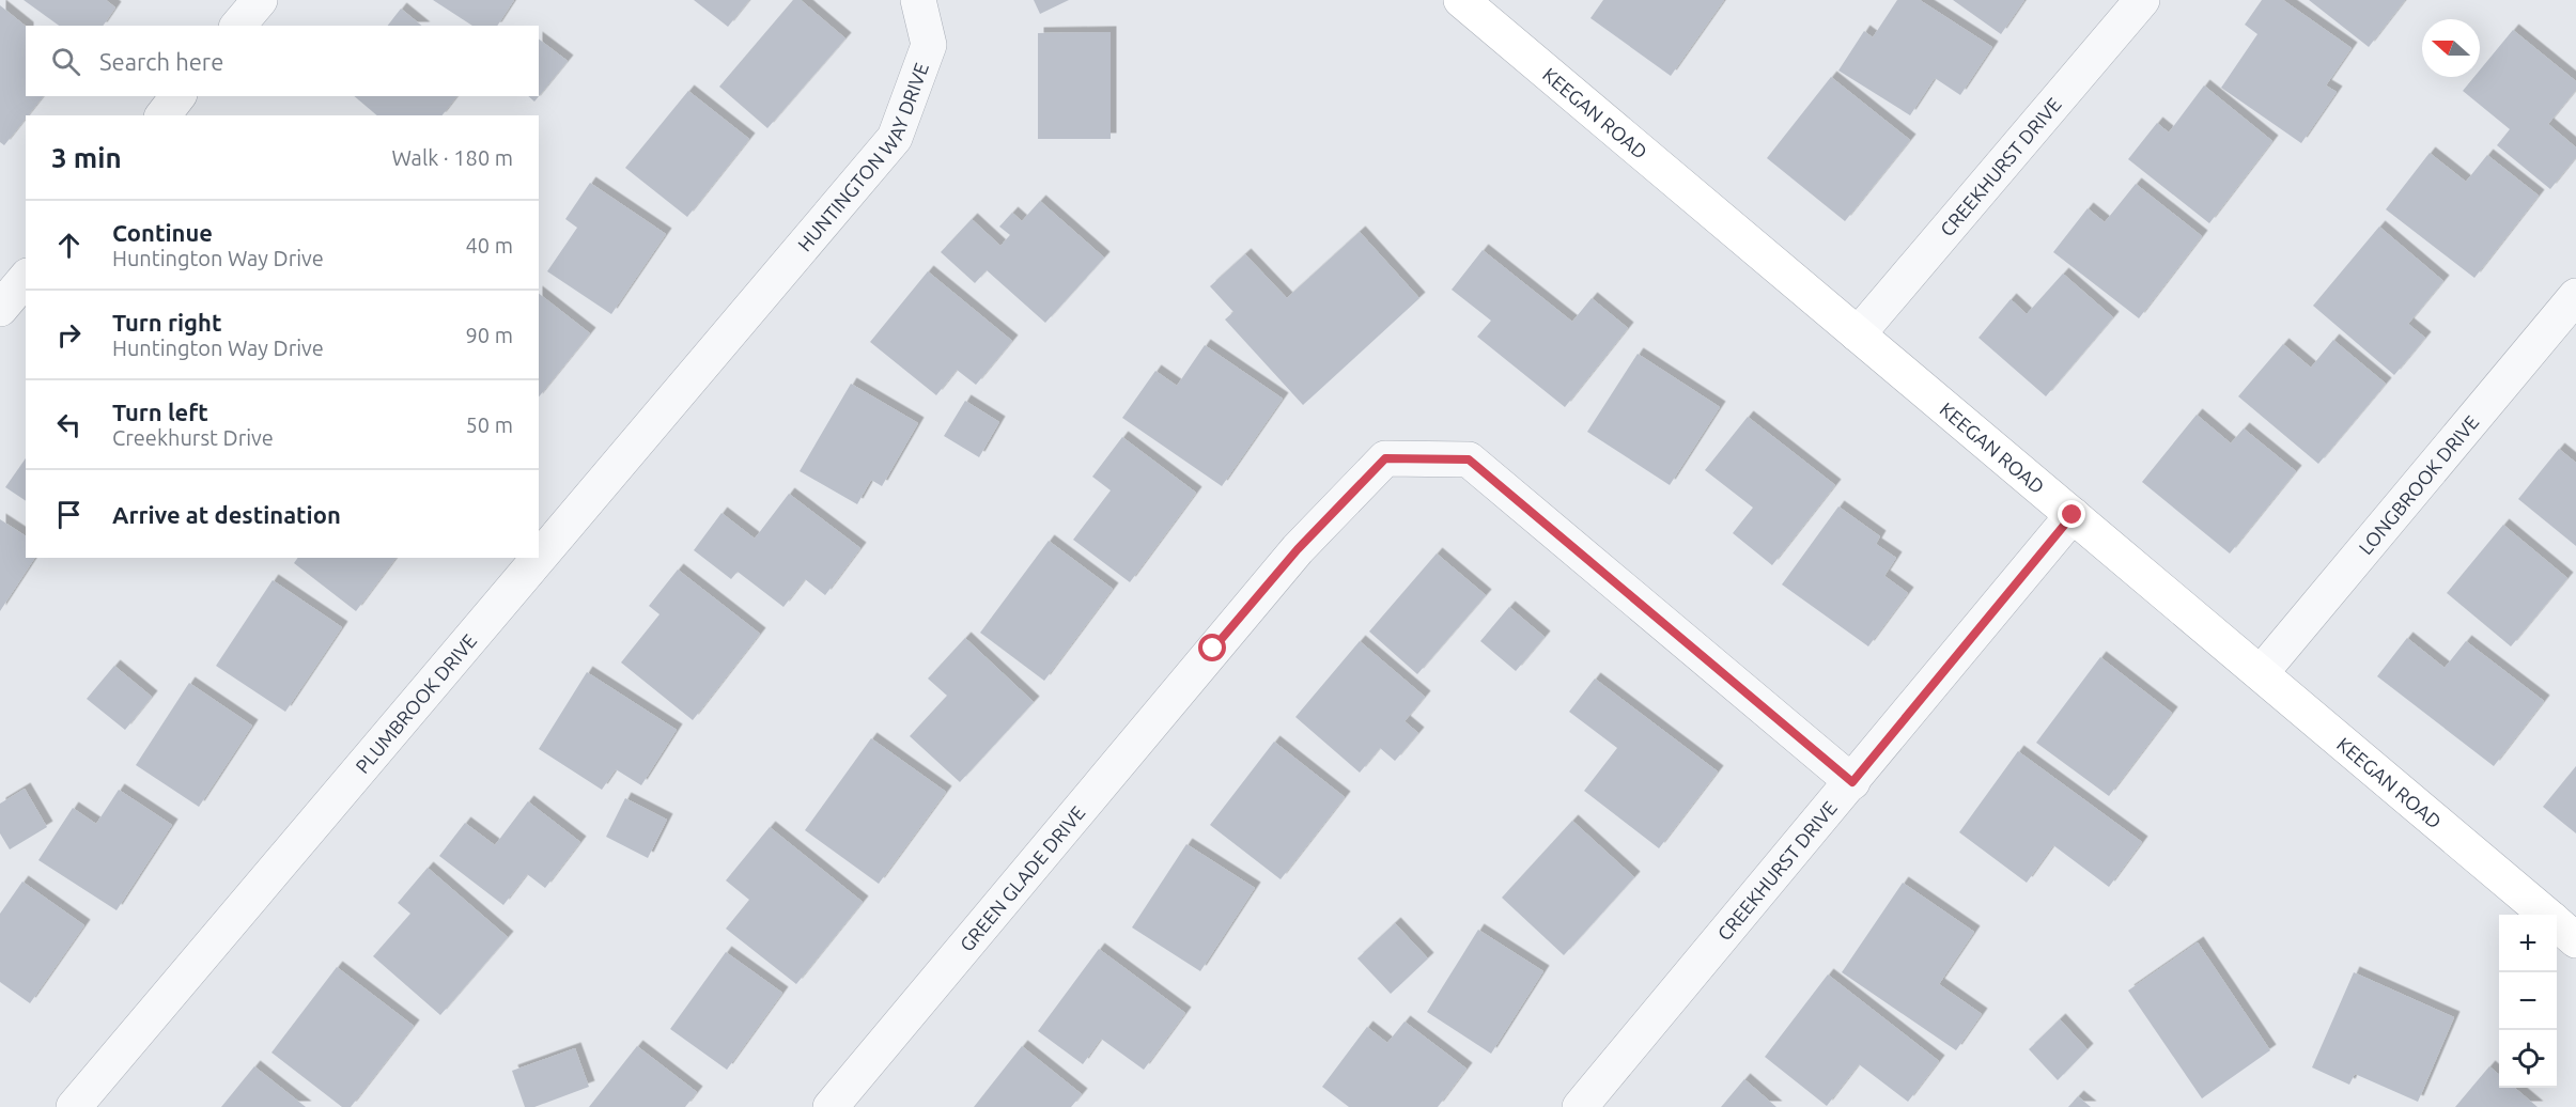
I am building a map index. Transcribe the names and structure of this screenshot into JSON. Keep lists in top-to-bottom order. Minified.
{"streets":{"street":["KEEGAN ROAD","HUNTINGTON WAY DRIVE","CREEKHURST DRIVE","LONGBROOK DRIVE","PLUMBROOK DRIVE","GREEN GLADE DRIVE"]},"crossings":[["KEEGAN ROAD","CREEKHURST DRIVE"],["KEEGAN ROAD","LONGBROOK DRIVE"],["HUNTINGTON WAY DRIVE","PLUMBROOK DRIVE"],["CREEKHURST DRIVE","GREEN GLADE DRIVE"]],"north":"left","page":{"search":"Search here","heading":["3 min","Walk · 180 m"],"list":[["Continue","Huntington Way Drive","40 m"],["Turn right","Huntington Way Drive","90 m"],["Turn left","Creekhurst Drive","50 m"],"Arrive at destination"],"map_buttons":["+","−"]}}
